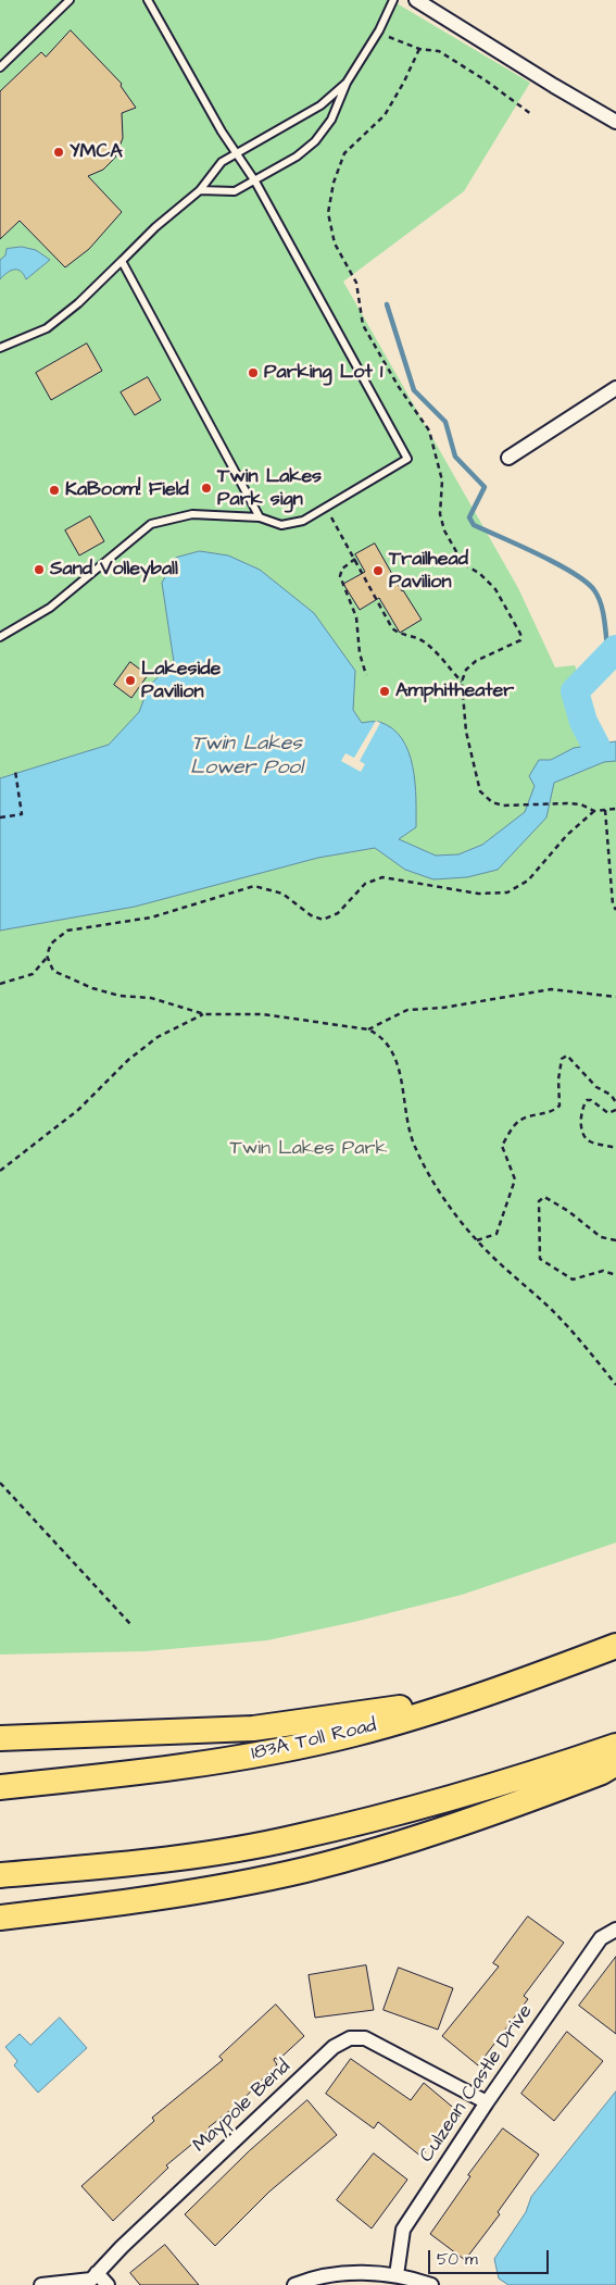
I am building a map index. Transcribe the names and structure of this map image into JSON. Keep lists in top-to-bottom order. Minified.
{"streets":{"highway":["183A Toll Road"],"street":["Culzean Castle Drive","Maypole Bend"]},"crossings":[["Culzean Castle Drive","Maypole Bend"]],"water":["Twin Lakes Lower Pool"],"parks":["Twin Lakes Park"],"places":["YMCA","Parking Lot 1","Twin Lakes Park sign","KaBoom! Field","Sand Volleyball","Trailhead Pavilion","Lakeside Pavilion","Amphitheater"],"scale_bar":"50 m"}
